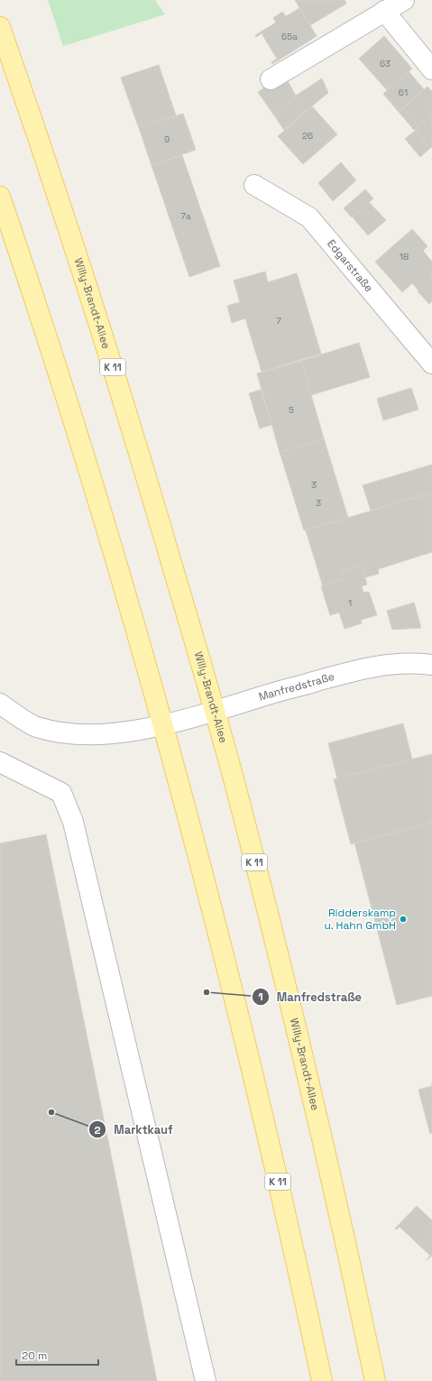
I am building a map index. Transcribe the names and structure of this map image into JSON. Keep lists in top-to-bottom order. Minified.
{"streets":{"main road":["Willy-Brandt-Allee","K 11"],"street":["Edgarstraße","Manfredstraße"]},"crossings":[["Willy-Brandt-Allee","Manfredstraße"],["K 11","Manfredstraße"]],"places":["Ridderskamp u. Hahn GmbH","Manfredstraße","Marktkauf"],"house_numbers":["65a","63","61","26","9","7a","18","7","5","3","3","1"],"scale_bar":"20 m"}
